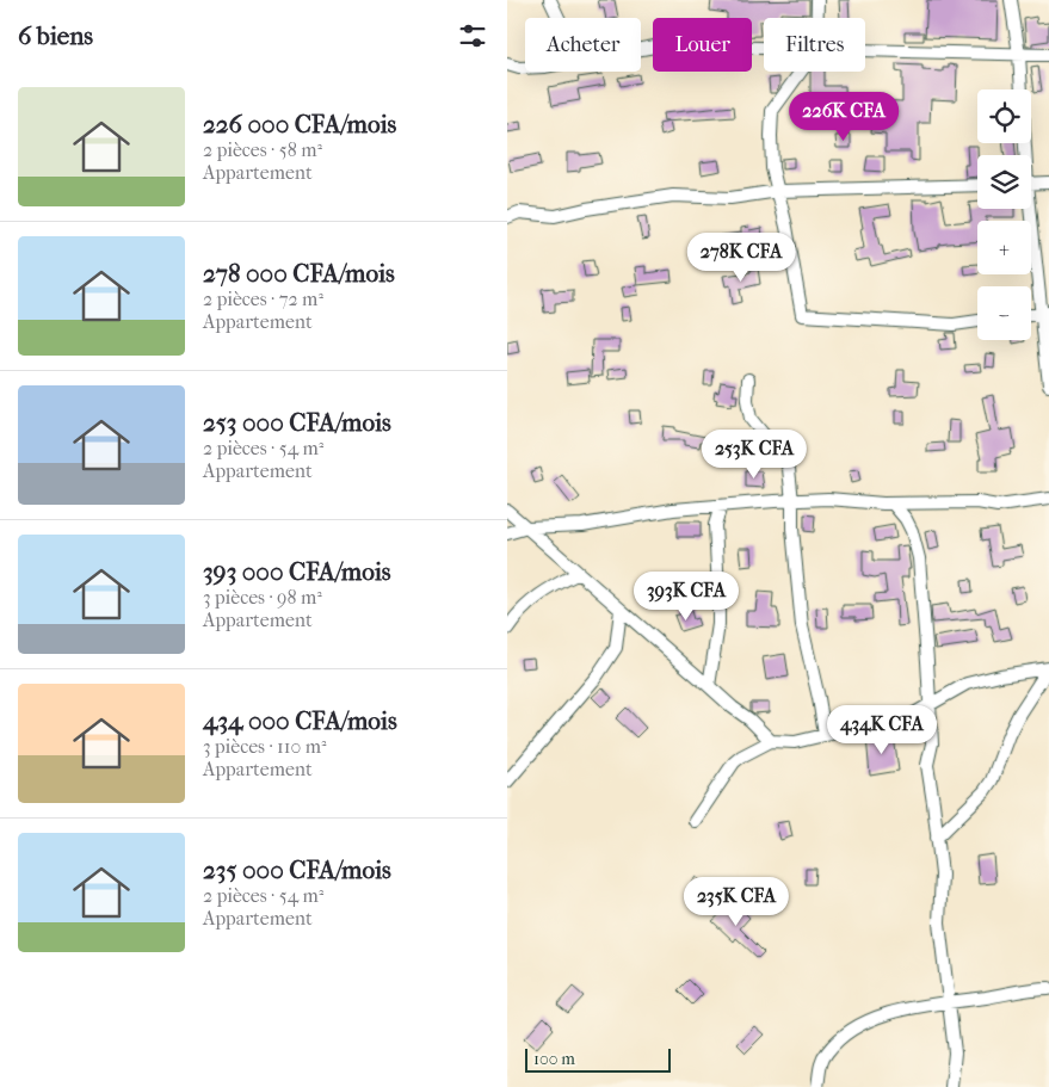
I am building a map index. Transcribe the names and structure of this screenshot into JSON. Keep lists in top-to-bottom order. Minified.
{"scale_bar":"100 m","page":{"heading":"6 biens","chip":["Acheter","Louer","Filtres"],"list":[{"name":"226 000 CFA/mois","note":"2 pièces · 58 m² · Appartement"},{"name":"278 000 CFA/mois","note":"2 pièces · 72 m² · Appartement"},{"name":"253 000 CFA/mois","note":"2 pièces · 54 m² · Appartement"},{"name":"393 000 CFA/mois","note":"3 pièces · 98 m² · Appartement"},{"name":"434 000 CFA/mois","note":"3 pièces · 110 m² · Appartement"},{"name":"235 000 CFA/mois","note":"2 pièces · 54 m² · Appartement"}],"map_buttons":["+","−"],"price":["226K CFA","278K CFA","253K CFA","393K CFA","434K CFA","235K CFA"],"scale":"100 m"}}
